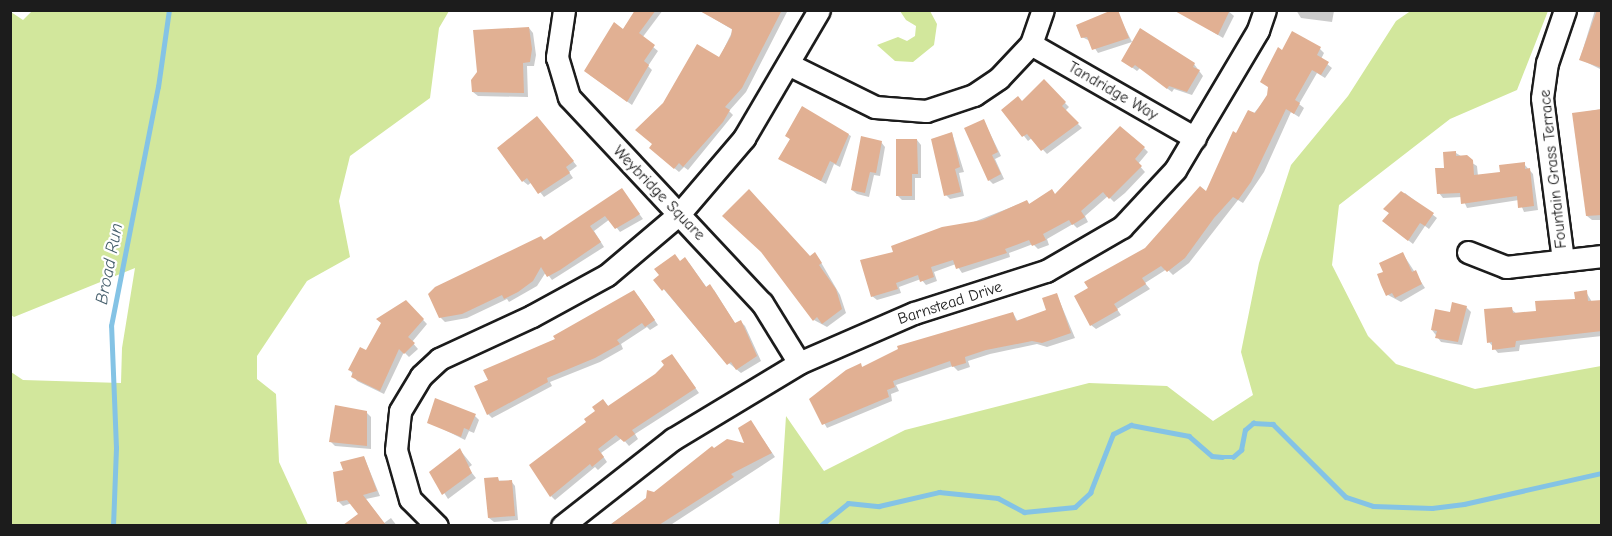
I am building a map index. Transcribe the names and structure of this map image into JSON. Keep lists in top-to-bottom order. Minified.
{"streets":{"street":["Tandridge Way","Fountain Grass Terrace","Weybridge Square","Barnstead Drive"]},"crossings":[["Tandridge Way","Barnstead Drive"],["Weybridge Square","Barnstead Drive"]],"water":["Broad Run"]}
